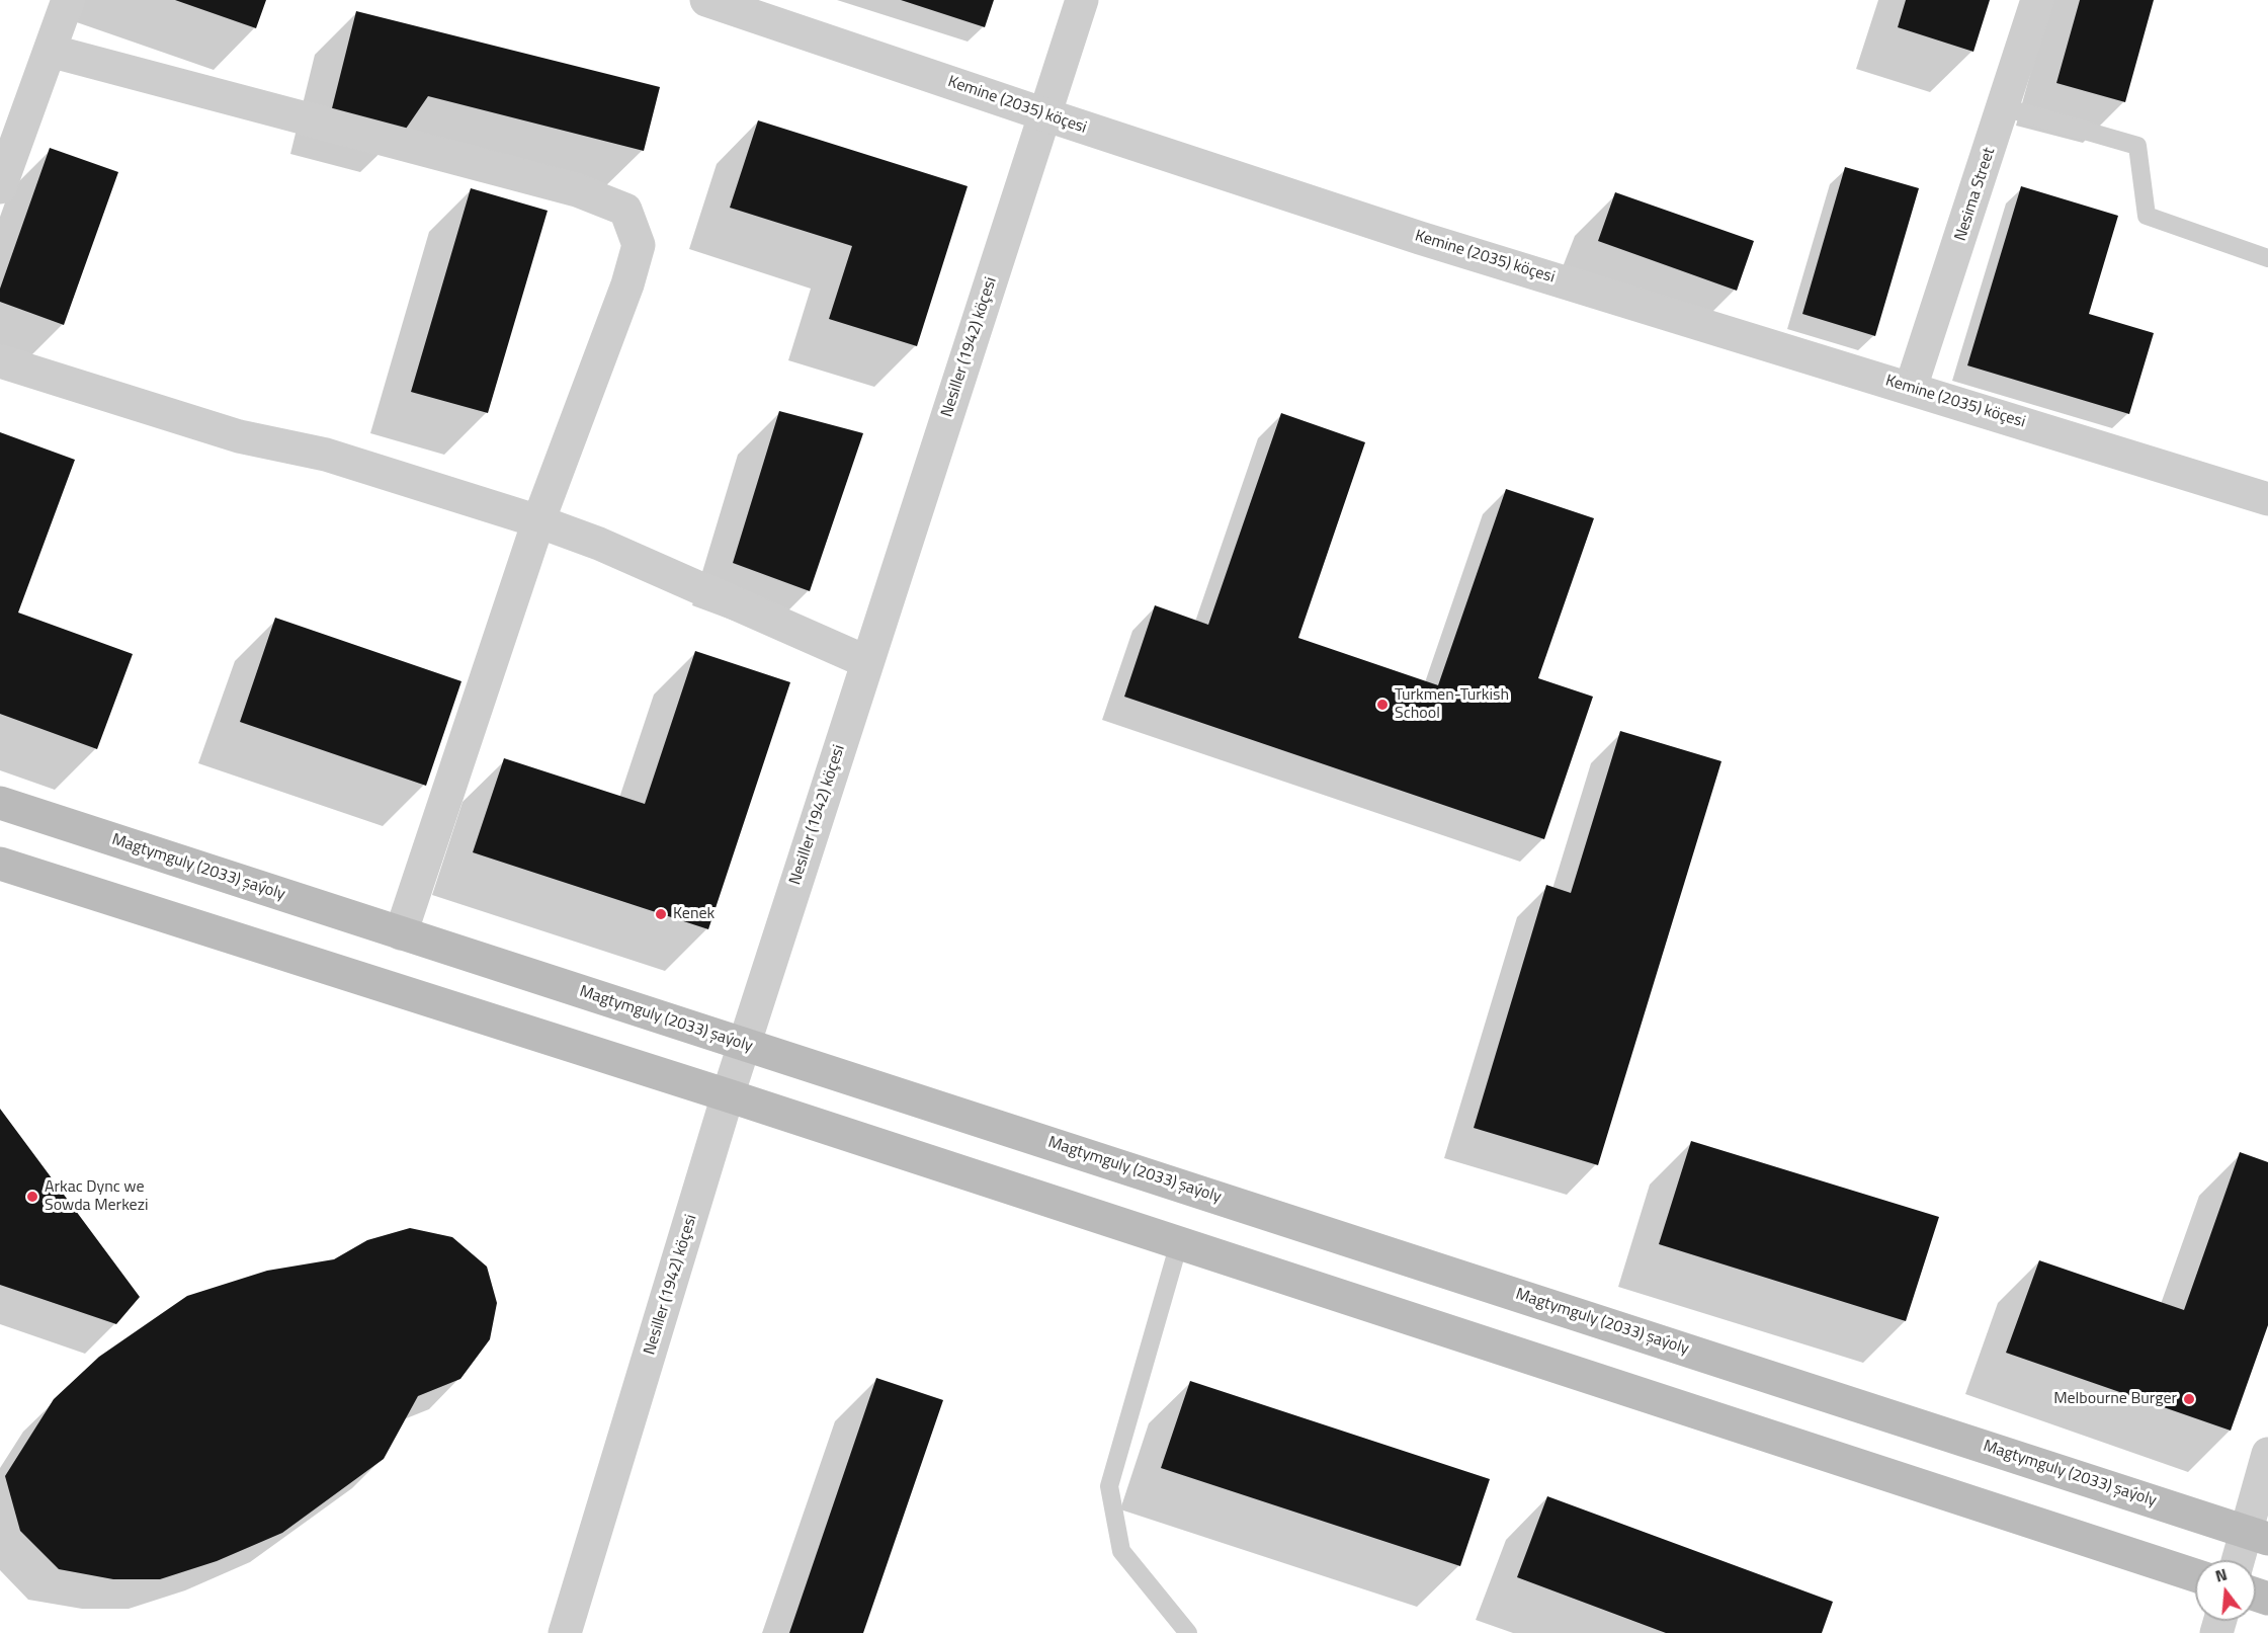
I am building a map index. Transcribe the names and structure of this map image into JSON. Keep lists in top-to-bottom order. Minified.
{"streets":{"main road":["Magtymguly (2033) şaýoly"],"street":["Kemine (2035) köçesi","Nesima Street","Nesiller (1942) köçesi"]},"crossings":[["Kemine (2035) köçesi","Nesima Street"],["Kemine (2035) köçesi","Nesiller (1942) köçesi"],["Nesiller (1942) köçesi","Magtymguly (2033) şaýoly"]],"places":["Turkmen-Turkish School","Kenek","Arkac Dync we Sowda Merkezi","Melbourne Burger"],"north":"top"}
